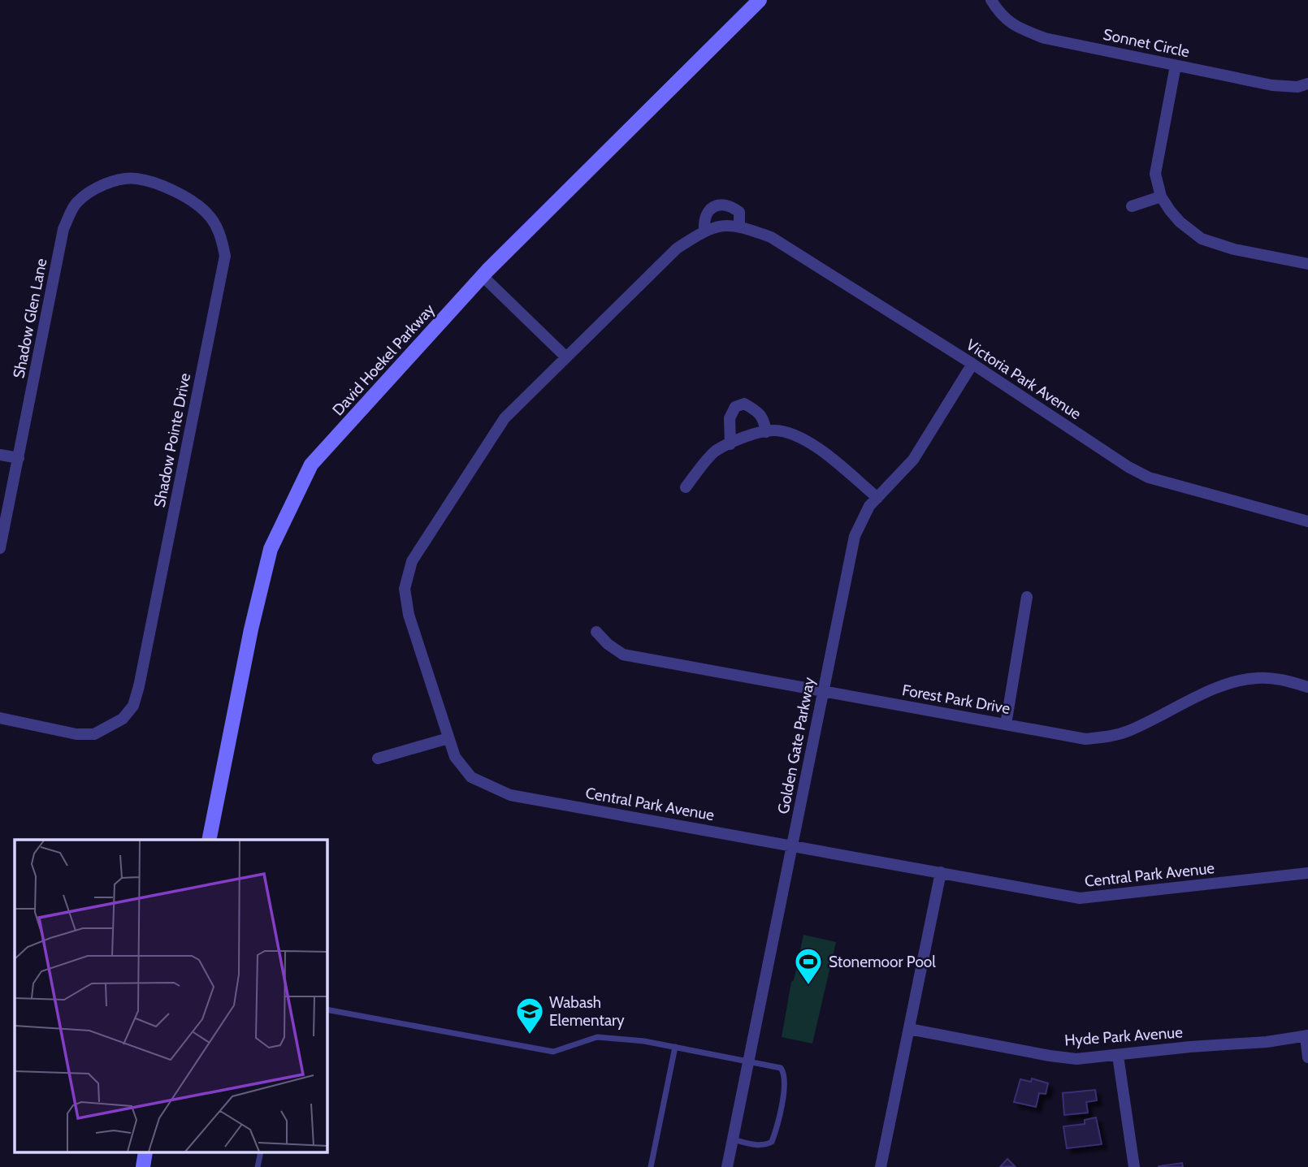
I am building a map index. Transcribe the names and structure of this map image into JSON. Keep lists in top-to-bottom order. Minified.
{"streets":{"main road":["David Hoekel Parkway"],"street":["Sonnet Circle","Shadow Glen Lane","Victoria Park Avenue","Shadow Pointe Drive","Forest Park Drive","Golden Gate Parkway","Central Park Avenue","Hyde Park Avenue"]},"crossings":[["Shadow Glen Lane","Shadow Pointe Drive"],["Victoria Park Avenue","Golden Gate Parkway"],["Victoria Park Avenue","Central Park Avenue"],["Forest Park Drive","Golden Gate Parkway"],["Golden Gate Parkway","Central Park Avenue"]],"places":{"sports":["Stonemoor Pool"],"school or university":["Wabash Elementary"]}}
